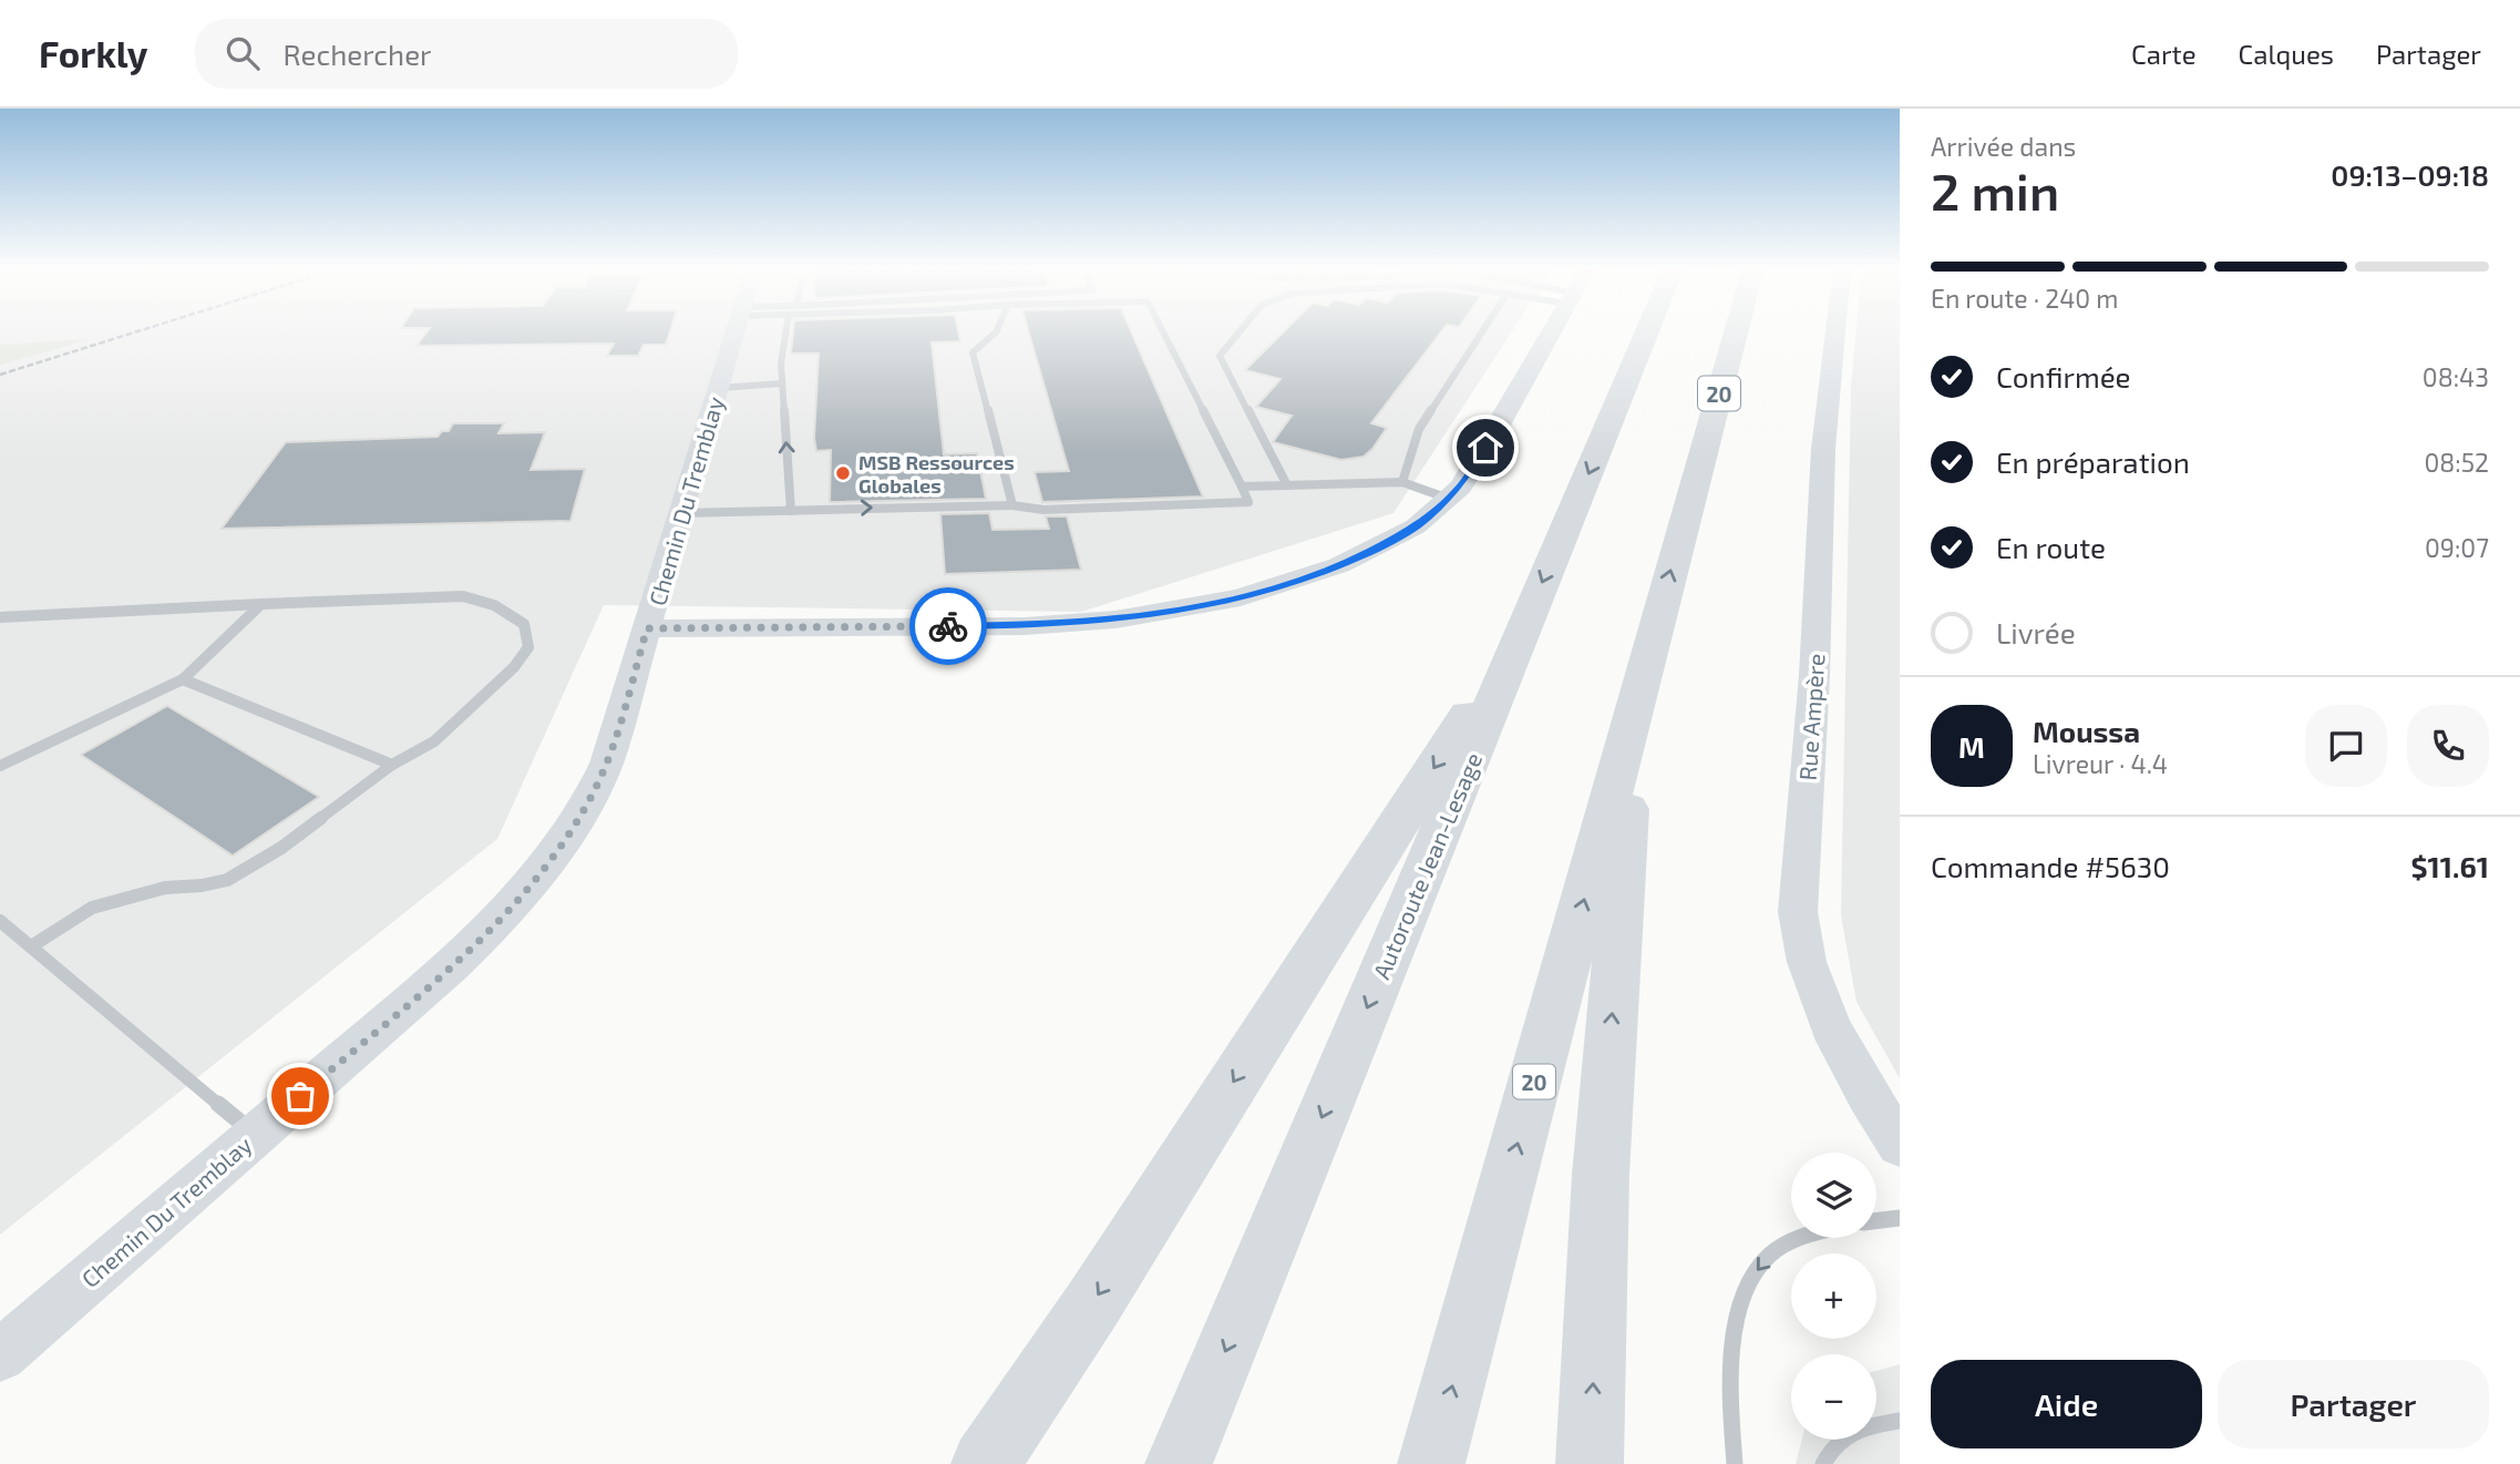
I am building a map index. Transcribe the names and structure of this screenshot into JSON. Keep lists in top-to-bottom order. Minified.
{"streets":{"highway":["20","Autoroute Jean-Lesage"],"street":["Chemin Du Tremblay","Rue Ampère"]},"places":["MSB Ressources Globales"],"page":{"header":"Forkly","search":"Rechercher","nav":["Carte","Calques","Partager"],"heading":["2 min","Arrivée dans","09:13–09:18"],"panel":["Moussa","Livreur · 4.4","Commande #5630","$11.61"],"bar":"En route · 240 m","list":[["Confirmée","08:43"],["En préparation","08:52"],["En route","09:07"],"Livrée"],"round":"M","map_buttons":["+","−"],"buttons":["Aide","Partager"]}}
